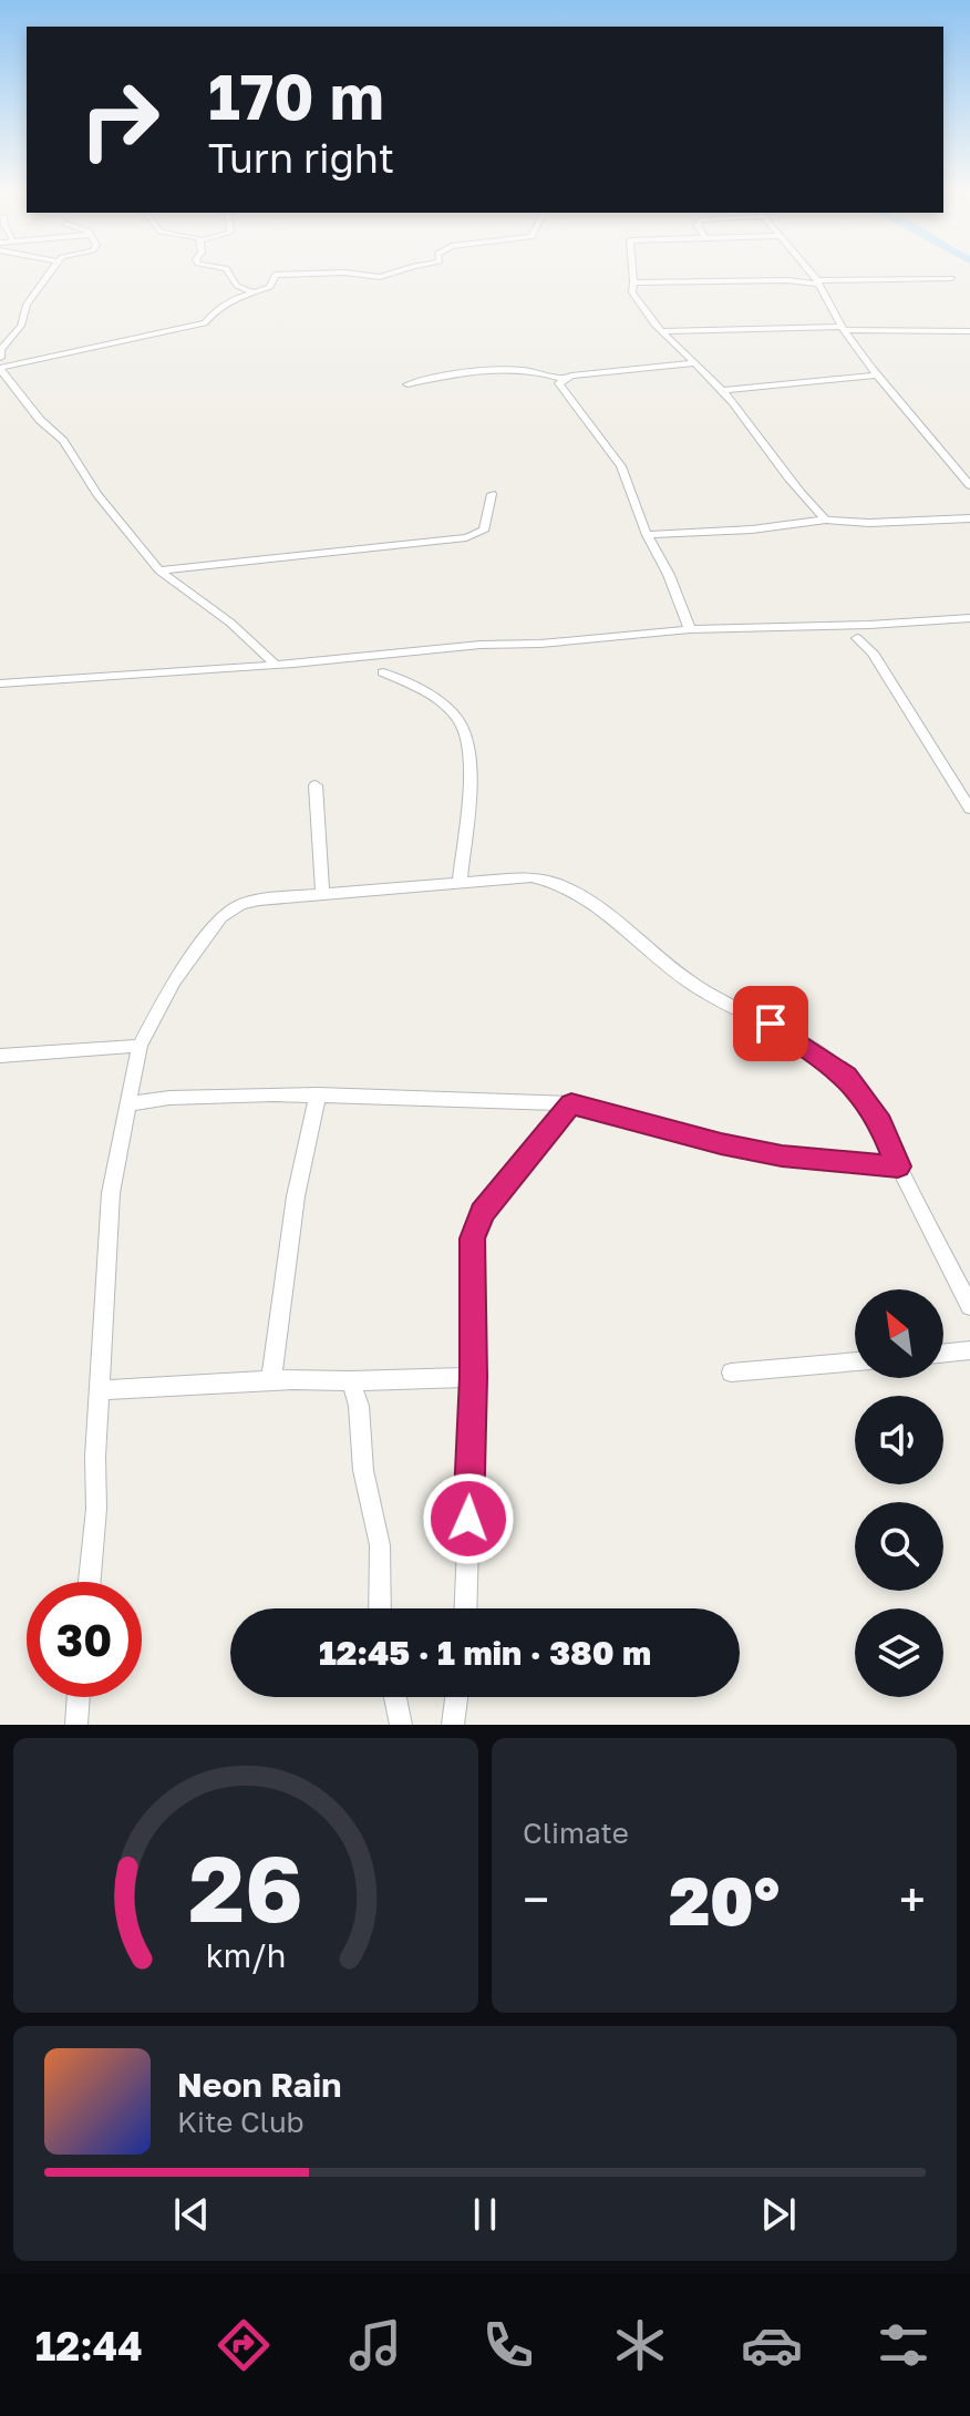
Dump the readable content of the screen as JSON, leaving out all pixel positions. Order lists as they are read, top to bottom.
{
  "north": "top left",
  "page": {
    "turn": ["170 m", "Turn right"],
    "limit": "30",
    "trip": "12:45 · 1 min · 380 m",
    "tile": "Climate",
    "heat": ["−", "20°", "+"],
    "song": ["Neon Rain", "Kite Club"],
    "tabs": "12:44",
    "gauge": ["26", "km/h"]
  }
}
